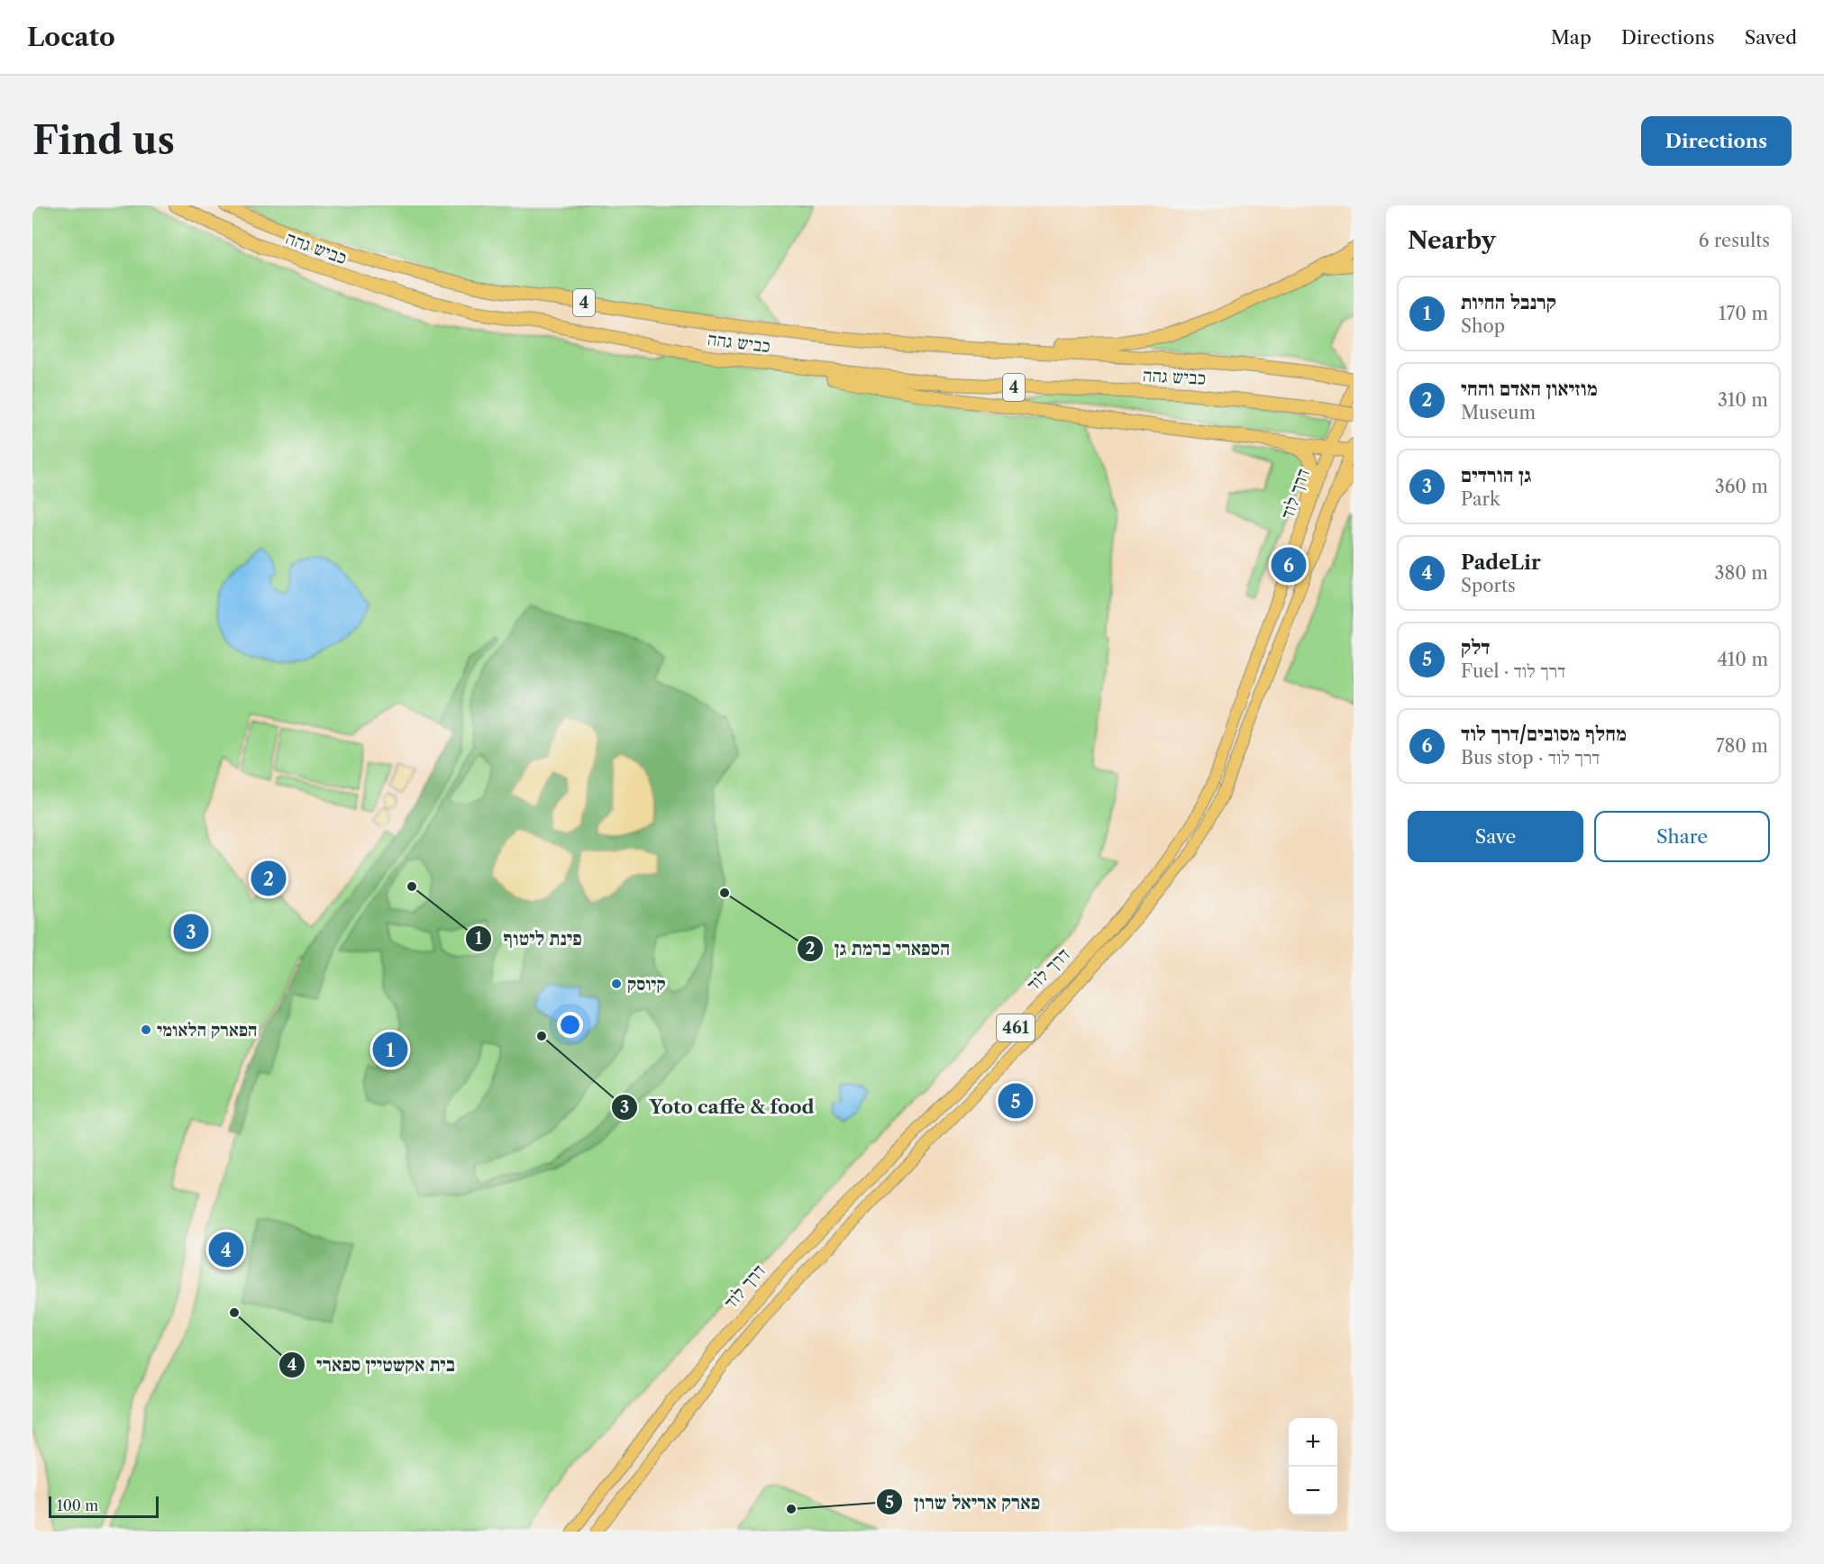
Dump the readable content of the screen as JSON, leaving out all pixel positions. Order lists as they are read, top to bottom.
{
  "streets": {
    "highway": ["כביש גהה", "4"],
    "main road": ["דרך לוד", "461"]
  },
  "places": [
    "פינת ליטוף",
    "הספארי ברמת גן",
    "קיוסק",
    "הפארק הלאומי",
    "Yoto caffe & food",
    "בית אקשטיין ספארי",
    "פארק אריאל שרון"
  ],
  "scale_bar": "100 m",
  "page": {
    "header": "Locato",
    "nav": ["Map", "Directions", "Saved"],
    "buttons": [
      "Directions",
      ["Save", "Share"]
    ],
    "title": "Find us",
    "heading": ["Nearby", "6 results"],
    "list": [
      {
        "mark": "1",
        "name": "קרנבל החיות",
        "note": "Shop",
        "value": "170 m"
      },
      {
        "mark": "2",
        "name": "מוזיאון האדם והחי",
        "note": "Museum",
        "value": "310 m"
      },
      {
        "mark": "3",
        "name": "גן הורדים",
        "note": "Park",
        "value": "360 m"
      },
      {
        "mark": "4",
        "name": "PadeLir",
        "note": "Sports",
        "value": "380 m"
      },
      {
        "mark": "5",
        "name": "דלק",
        "note": "Fuel · דרך לוד",
        "value": "410 m"
      },
      {
        "mark": "6",
        "name": "מחלף מסובים/דרך לוד",
        "note": "Bus stop · דרך לוד",
        "value": "780 m"
      }
    ],
    "pins": [
      "6",
      "2",
      "3",
      "1",
      "5",
      "4"
    ],
    "map_buttons": ["+", "−"],
    "scale": "100 m"
  }
}
